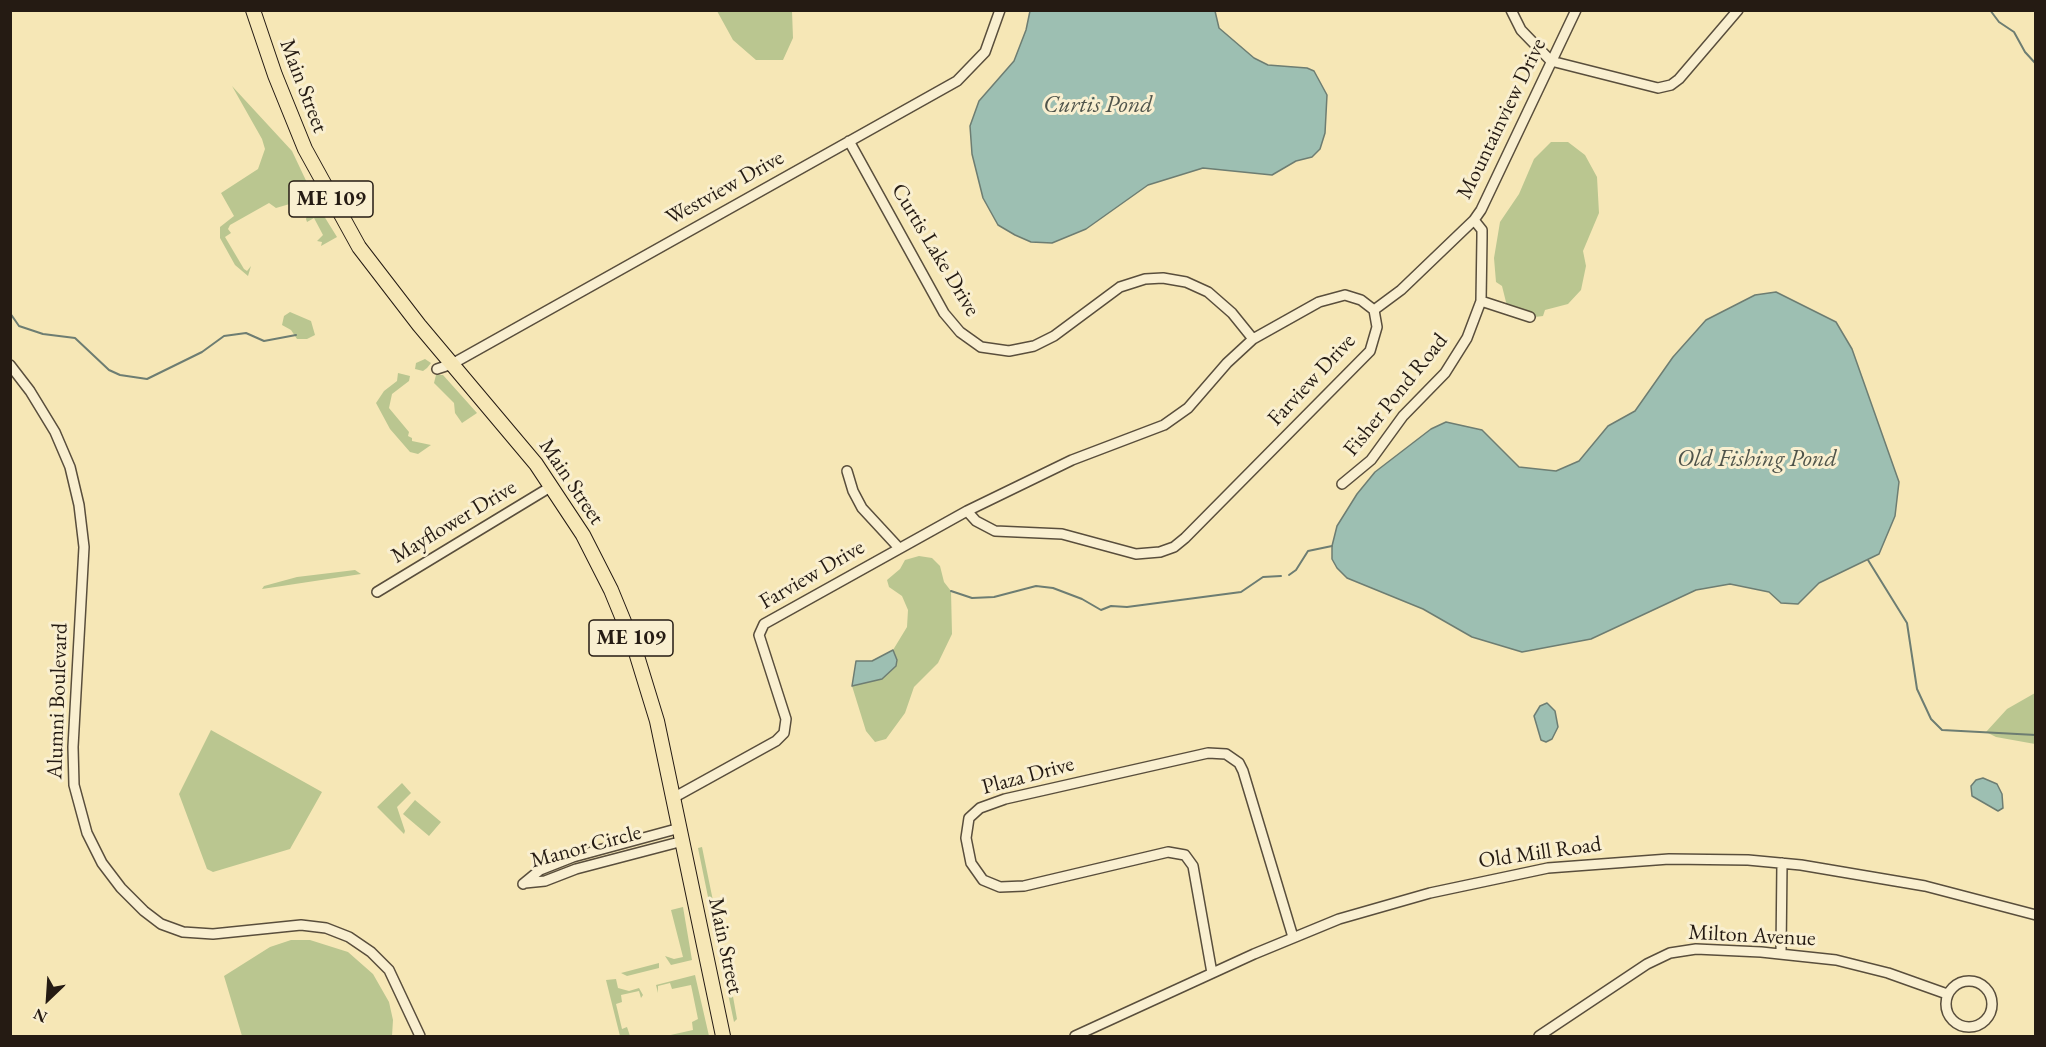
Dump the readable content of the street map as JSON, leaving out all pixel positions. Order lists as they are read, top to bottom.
{
  "streets": {
    "highway": ["Main Street", "ME 109"],
    "street": [
      "Mountainview Drive",
      "Westview Drive",
      "Curtis Lake Drive",
      "Farview Drive",
      "Fisher Pond Road",
      "Mayflower Drive",
      "Alumni Boulevard",
      "Plaza Drive",
      "Manor Circle",
      "Old Mill Road",
      "Milton Avenue"
    ]
  },
  "crossings": [
    ["Main Street", "Westview Drive"],
    ["Main Street", "Farview Drive"],
    ["Main Street", "Mayflower Drive"],
    ["Main Street", "Manor Circle"],
    ["Mountainview Drive", "Farview Drive"],
    ["Mountainview Drive", "Fisher Pond Road"],
    ["Westview Drive", "Curtis Lake Drive"],
    ["Curtis Lake Drive", "Farview Drive"],
    ["Plaza Drive", "Old Mill Road"]
  ],
  "water": ["Curtis Pond", "Old Fishing Pond"],
  "north": "bottom left"
}
